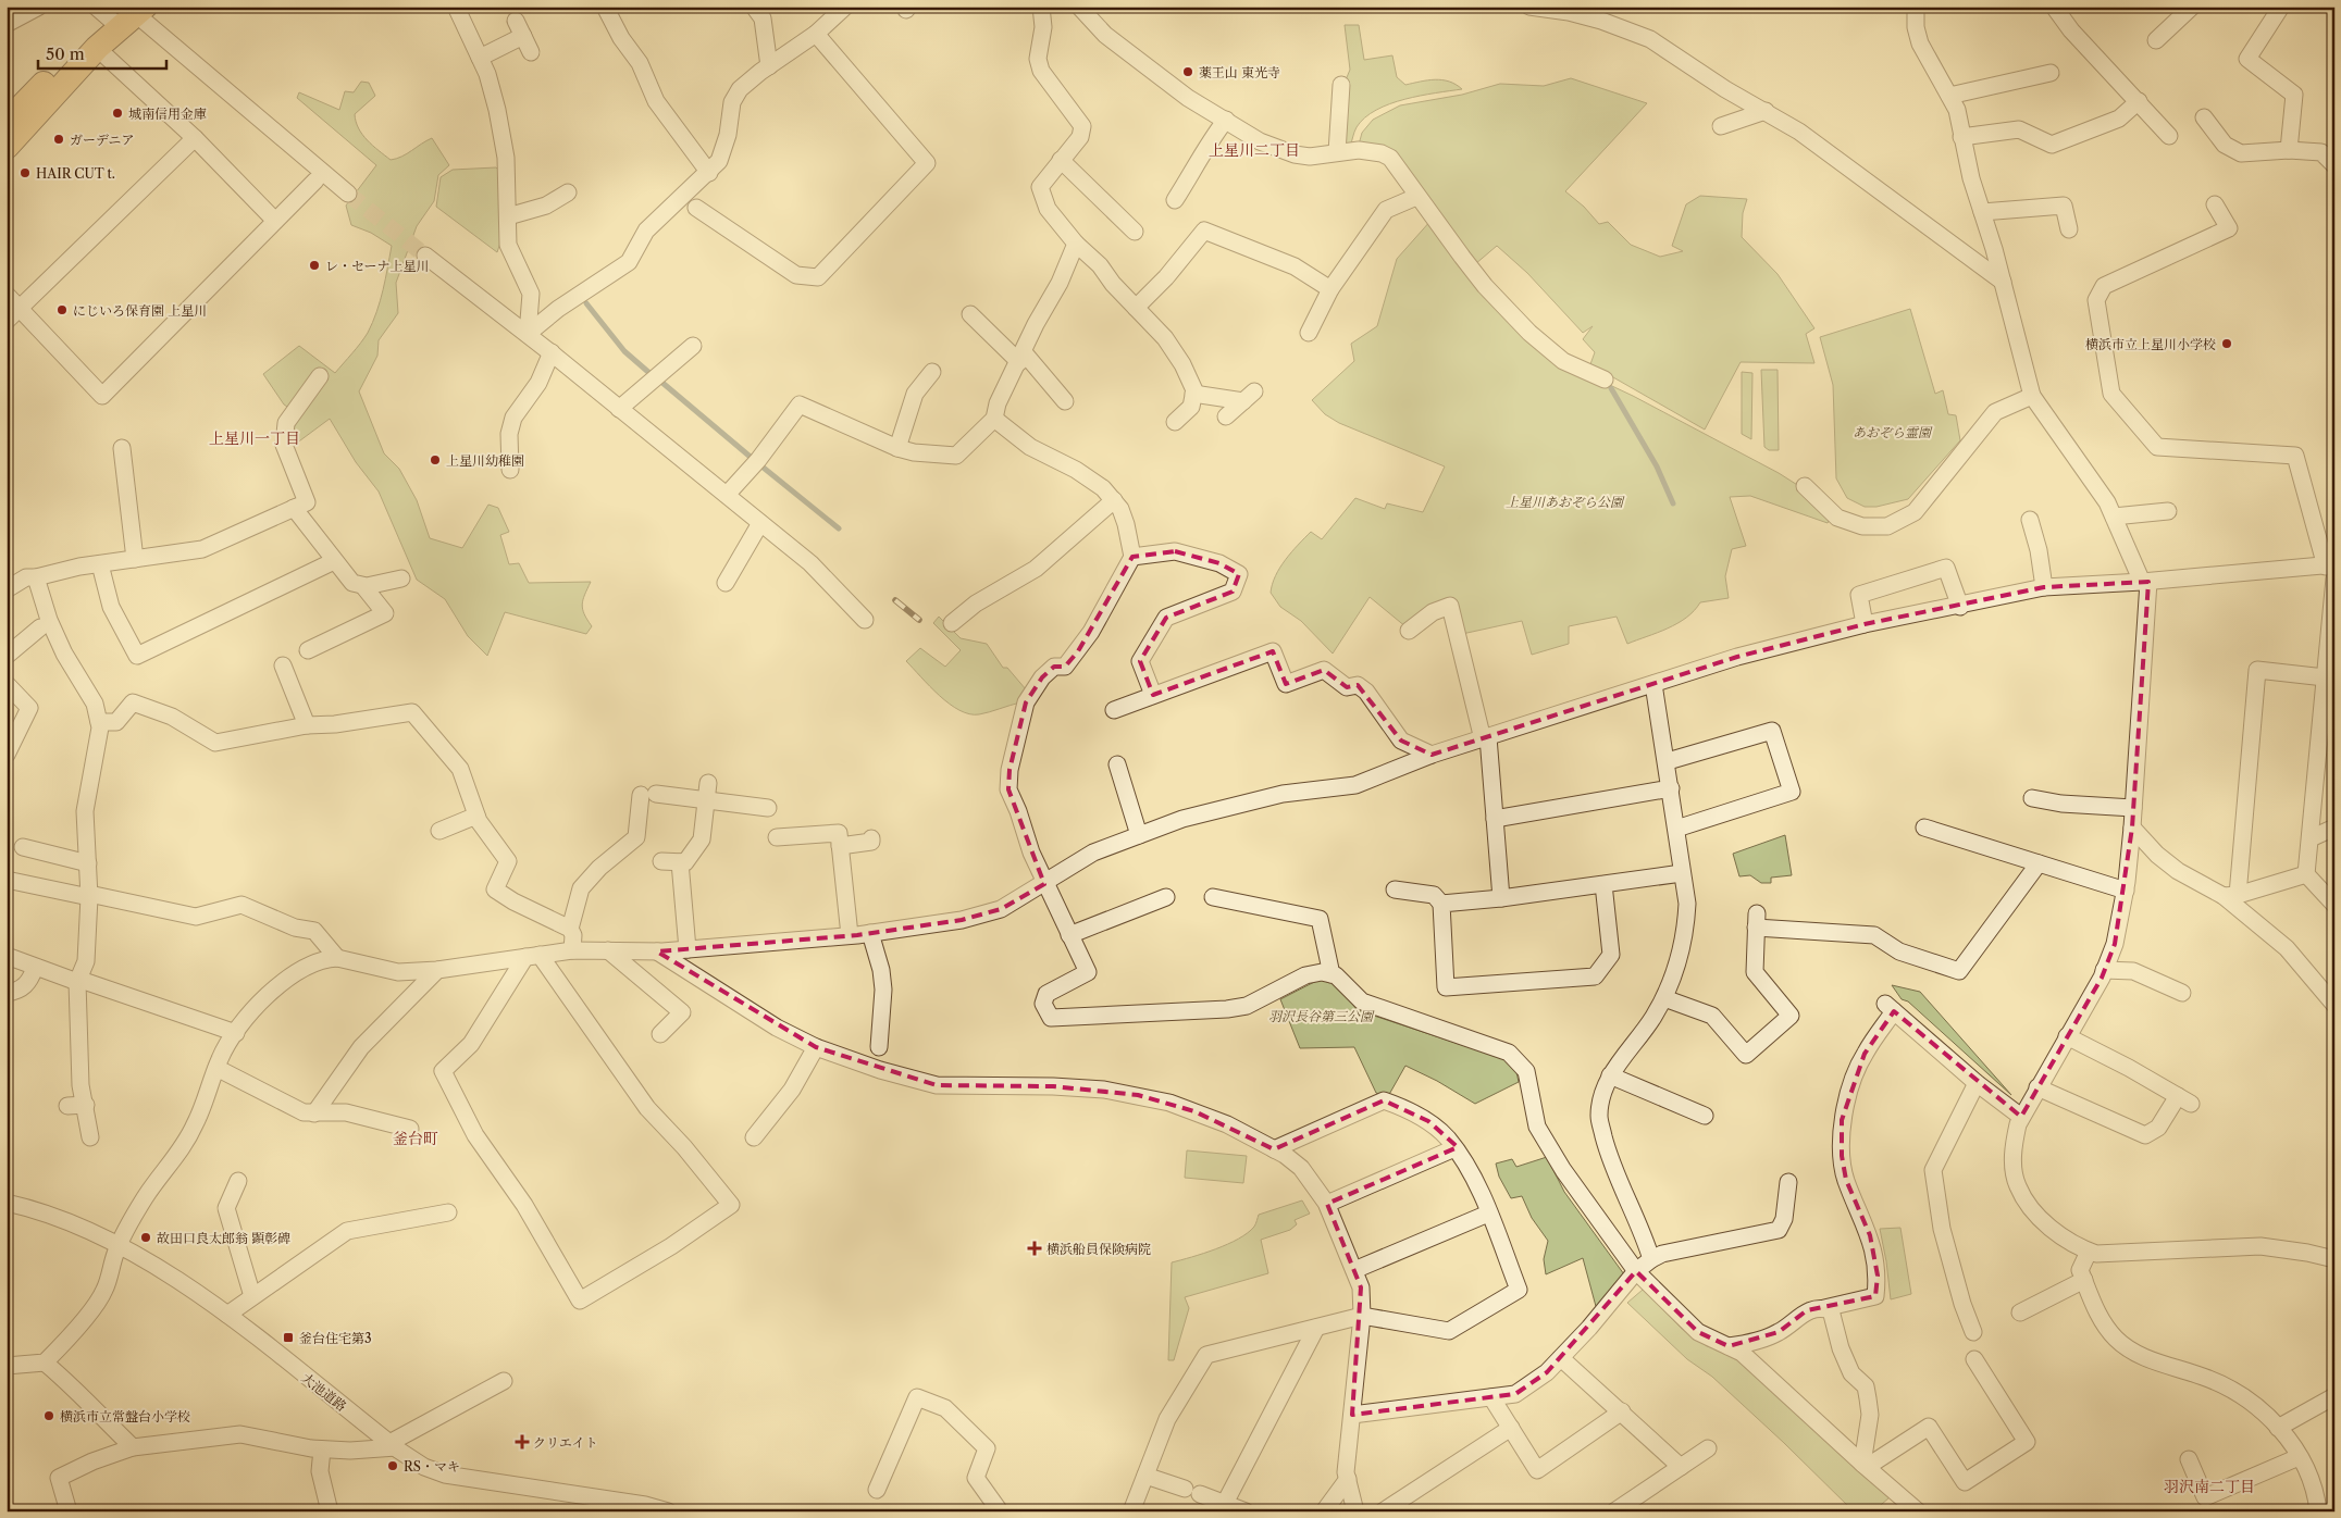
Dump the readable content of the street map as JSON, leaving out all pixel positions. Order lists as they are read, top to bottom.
{
  "streets": {
    "street": ["大池道路"]
  },
  "districts": [
    "上星川二丁目",
    "上星川一丁目",
    "釜台町",
    "羽沢南二丁目"
  ],
  "parks": ["あおぞら霊園", "上星川あおぞら公園", "羽沢長谷第三公園"],
  "places": {
    "other": [
      "薬王山 東光寺",
      "城南信用金庫",
      "ガーデニア",
      "HAIR CUT t.",
      "レ・セーナ上星川",
      "にじいろ保育園 上星川",
      "横浜市立上星川小学校",
      "上星川幼稚園",
      "故田口良太郎翁 顕彰碑",
      "横浜市立常盤台小学校",
      "RS・マキ"
    ],
    "health": ["横浜船員保険病院", "クリエイト"],
    "transit": ["釜台住宅第3"]
  },
  "scale_bar": "50 m"
}
